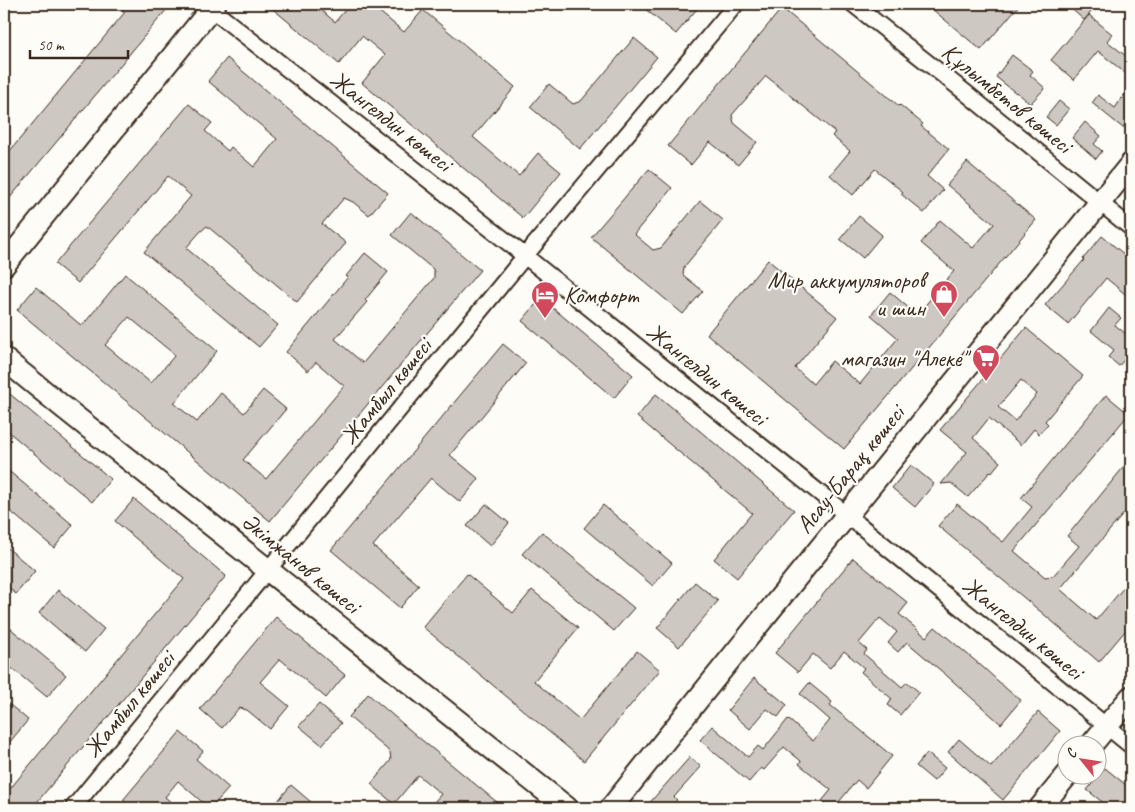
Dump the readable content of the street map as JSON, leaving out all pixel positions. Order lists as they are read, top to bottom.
{
  "streets": {
    "street": [
      "Құлымбетов көшесі",
      "Жангелдин көшесі",
      "Жамбыл көшесі",
      "Асау-Барақ көшесі",
      "Әкімжанов көшесі"
    ]
  },
  "crossings": [
    ["Құлымбетов көшесі", "Асау-Барақ көшесі"],
    ["Жангелдин көшесі", "Жамбыл көшесі"],
    ["Жангелдин көшесі", "Асау-Барақ көшесі"],
    ["Жамбыл көшесі", "Әкімжанов көшесі"]
  ],
  "places": {
    "shop": ["Мир аккумуляторов и шин"],
    "hotel": ["Комфорт"],
    "supermarket": ["магазин \"Алеке\""]
  },
  "scale_bar": "50 m",
  "north": "top left"
}
